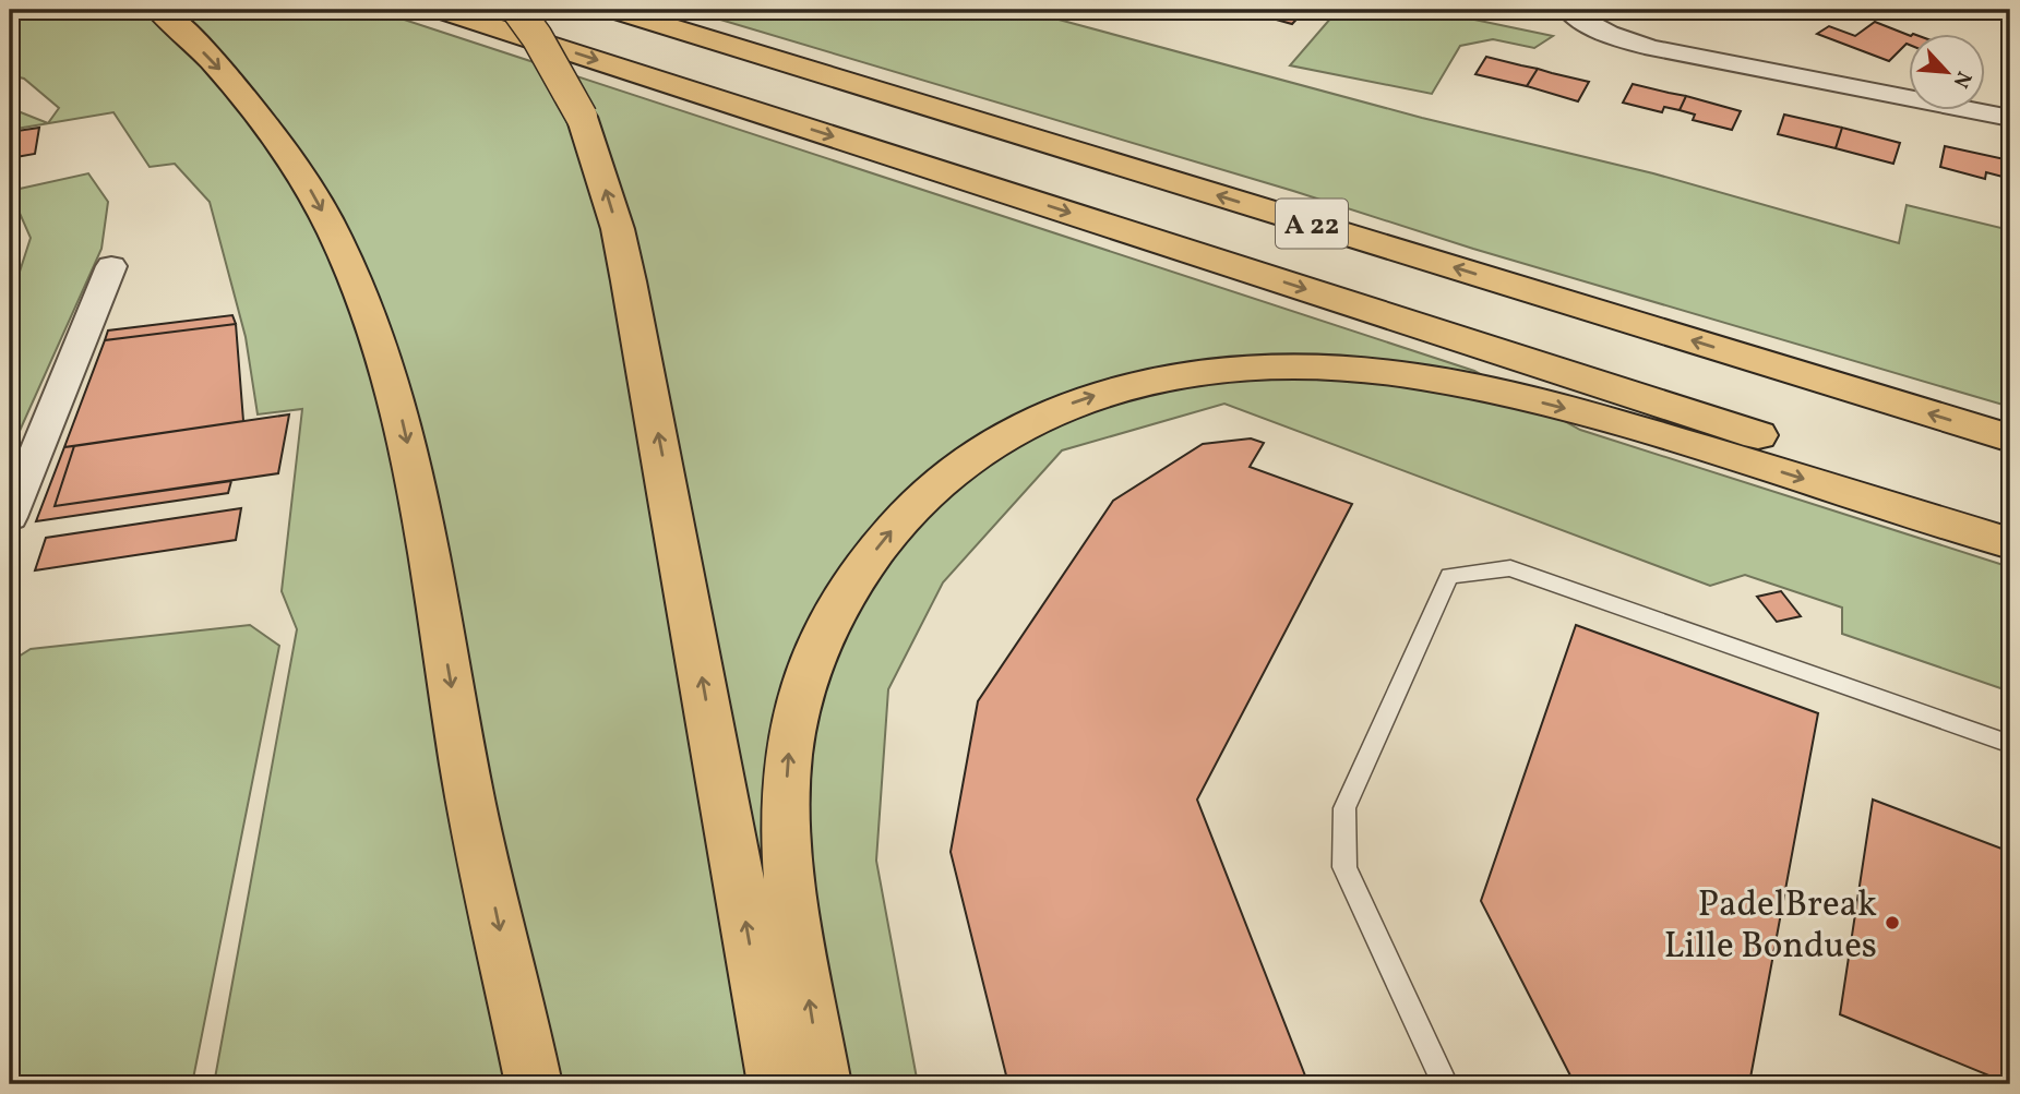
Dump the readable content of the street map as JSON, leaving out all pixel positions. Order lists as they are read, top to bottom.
{
  "streets": {
    "highway": ["A 22"]
  },
  "places": ["PadelBreak Lille Bondues"],
  "north": "bottom right"
}
